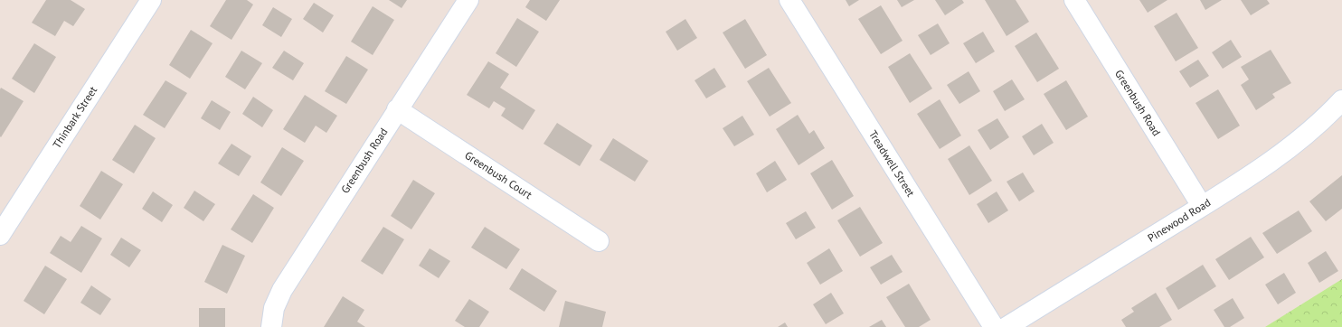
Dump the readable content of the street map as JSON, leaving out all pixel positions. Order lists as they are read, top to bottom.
{
  "streets": {
    "street": [
      "Greenbush Road",
      "Thinbark Street",
      "Treadwell Street",
      "Greenbush Court",
      "Pinewood Road"
    ]
  },
  "crossings": [
    ["Greenbush Road", "Greenbush Court"],
    ["Greenbush Road", "Pinewood Road"]
  ]
}
